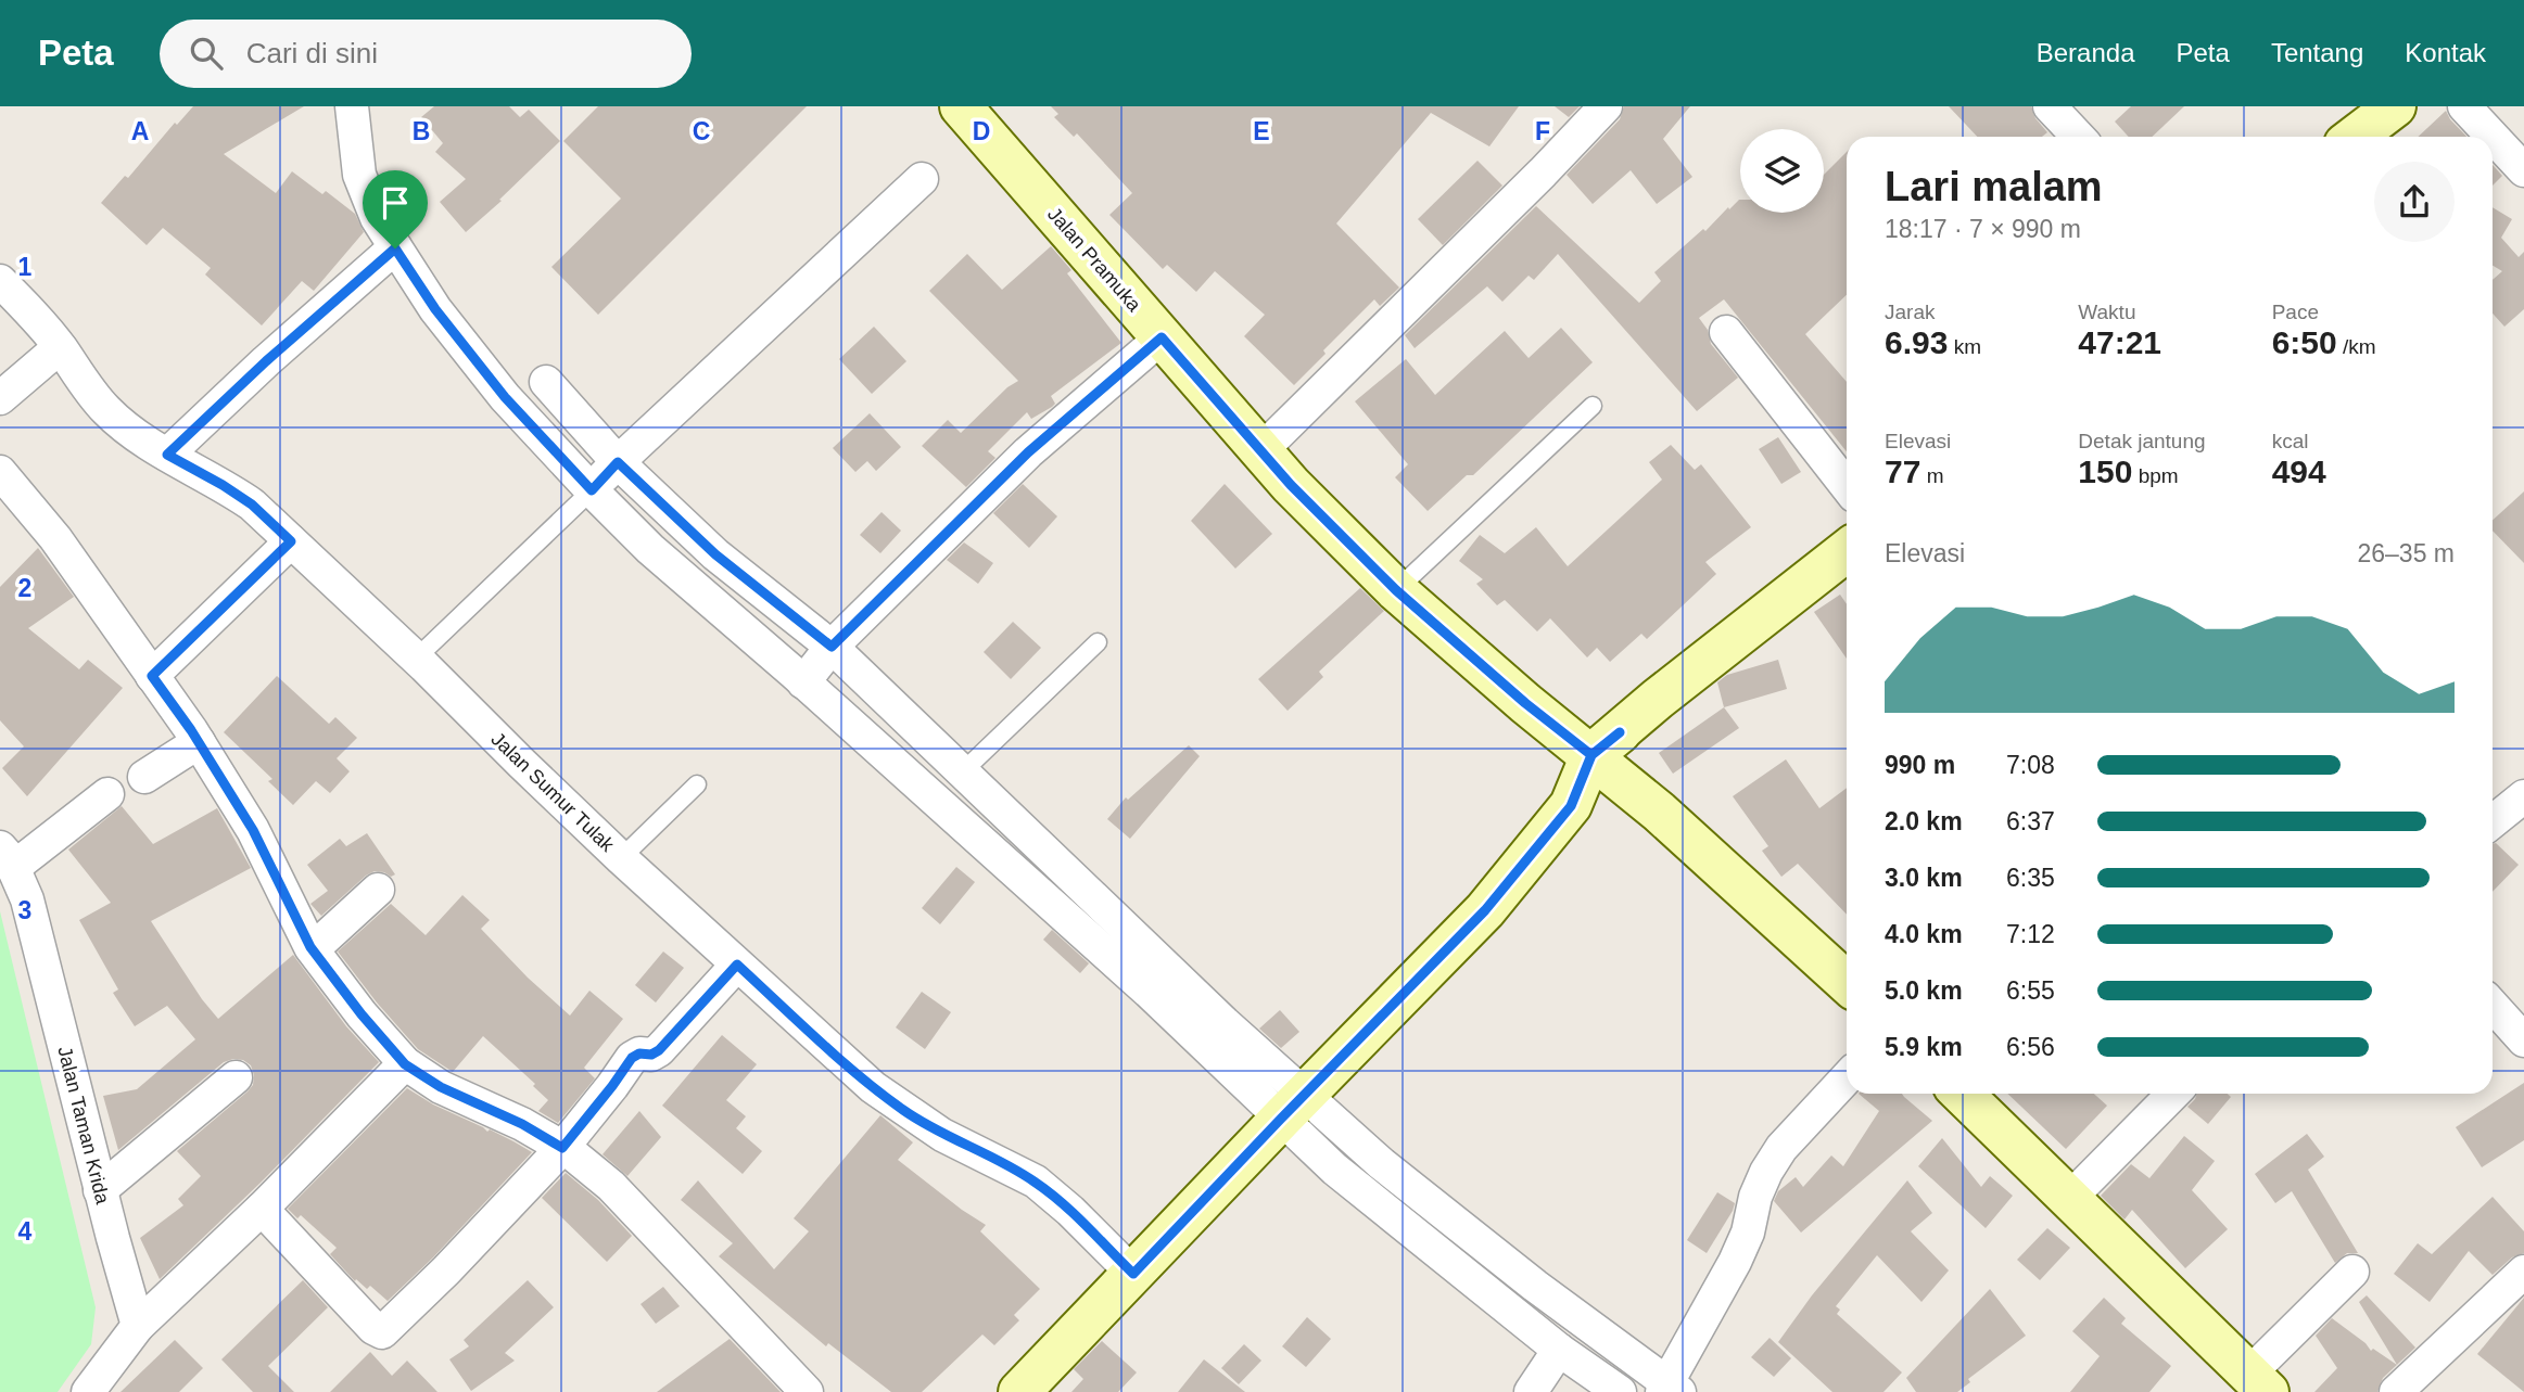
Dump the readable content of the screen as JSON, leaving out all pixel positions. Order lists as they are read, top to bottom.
{
  "streets": {
    "street": ["Jalan Pramuka", "Jalan Sumur Tulak", "Jalan Taman Krida"]
  },
  "page": {
    "header": "Peta",
    "search": "Cari di sini",
    "nav": [
      "Beranda",
      "Peta",
      "Tentang",
      "Kontak"
    ],
    "heading": ["Lari malam", "18:17 · 7 × 990 m"],
    "stats": [
      ["Jarak", "6.93 km"],
      ["Waktu", "47:21"],
      ["Pace", "6:50 /km"],
      ["Elevasi", "77 m"],
      ["Detak jantung", "150 bpm"],
      ["kcal", "494"]
    ],
    "chart": ["Elevasi", "26–35 m"],
    "list": [
      {
        "name": "990 m",
        "note": "7:08"
      },
      {
        "name": "2.0 km",
        "note": "6:37"
      },
      {
        "name": "3.0 km",
        "note": "6:35"
      },
      {
        "name": "4.0 km",
        "note": "7:12"
      },
      {
        "name": "5.0 km",
        "note": "6:55"
      },
      {
        "name": "5.9 km",
        "note": "6:56"
      }
    ]
  },
  "grid": {
    "columns": [
      "A",
      "B",
      "C",
      "D",
      "E",
      "F"
    ],
    "rows": [
      "1",
      "2",
      "3",
      "4"
    ]
  }
}
